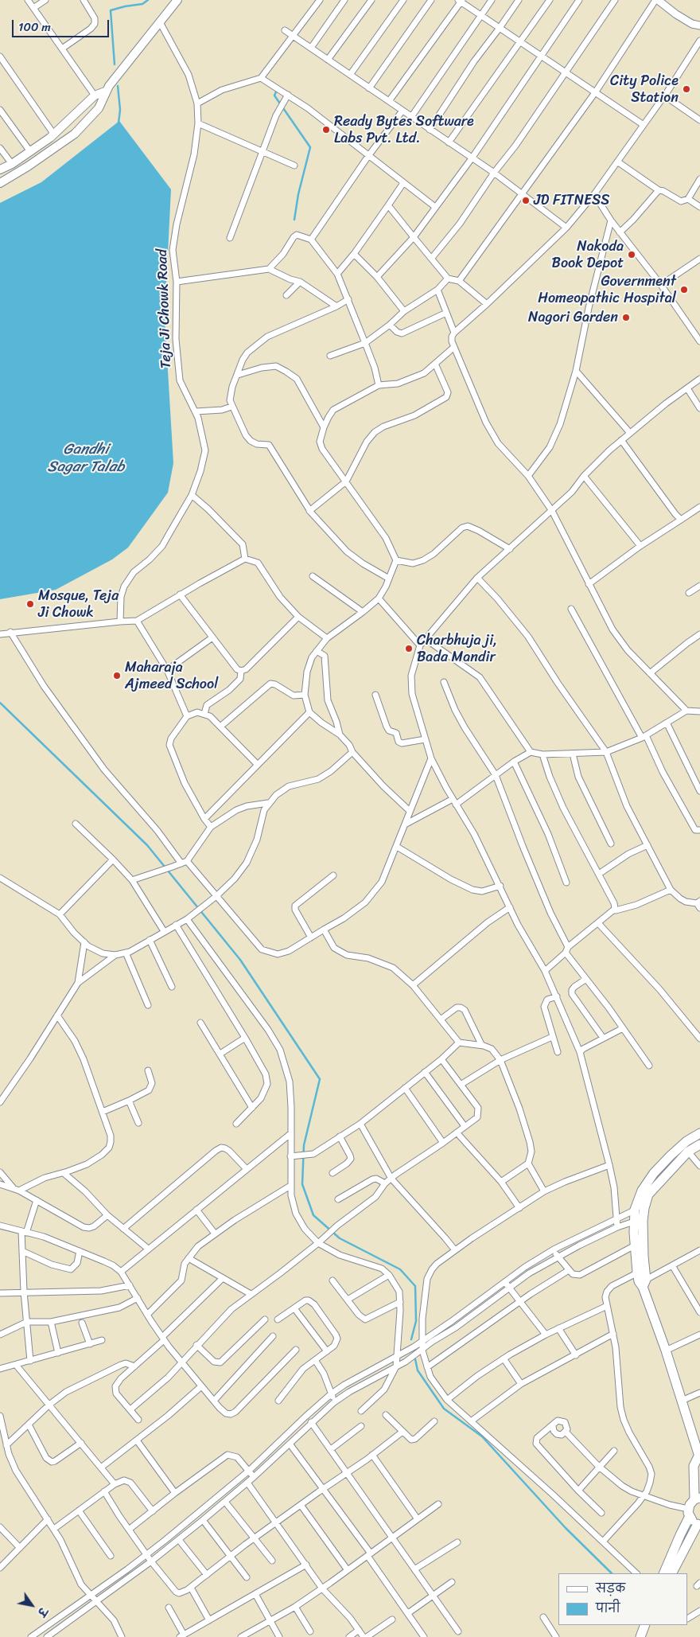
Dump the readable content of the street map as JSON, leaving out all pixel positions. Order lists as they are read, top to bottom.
{
  "streets": {
    "street": ["Teja Ji Chowk Road"]
  },
  "water": ["Gandhi Sagar Talab"],
  "places": [
    "City Police Station",
    "Ready Bytes Software Labs Pvt. Ltd.",
    "JD FITNESS",
    "Nakoda Book Depot",
    "Government Homeopathic Hospital",
    "Nagori Garden",
    "Mosque, Teja Ji Chowk",
    "Charbhuja ji, Bada Mandir",
    "Maharaja Ajmeed School"
  ],
  "legend": ["सड़क", "पानी"],
  "scale_bar": "100 m",
  "north": "bottom right"
}
